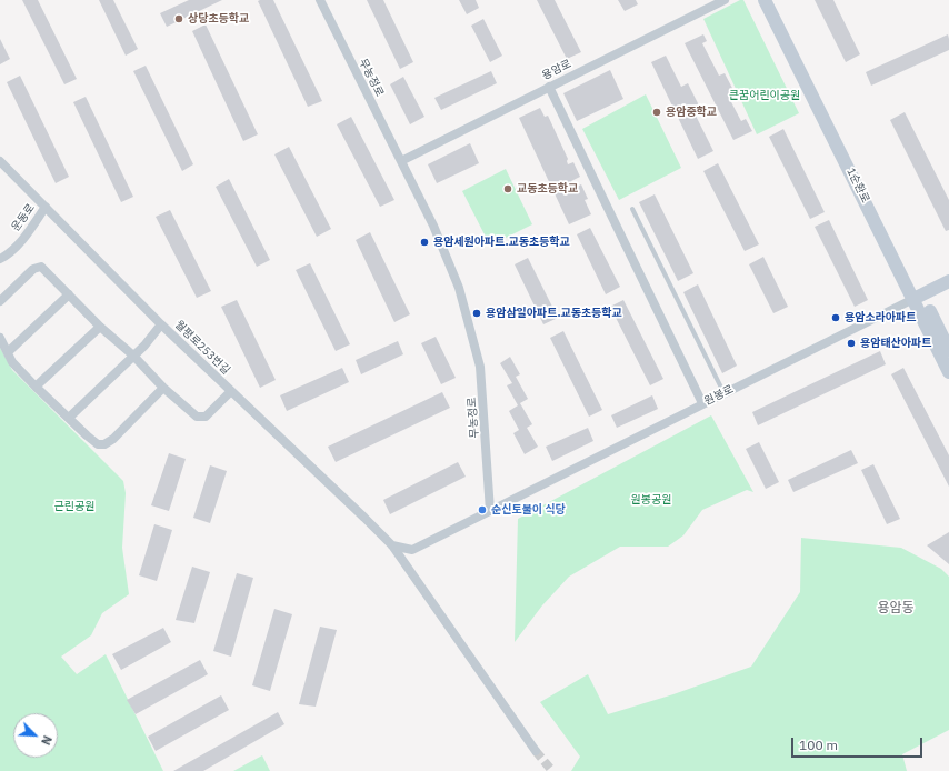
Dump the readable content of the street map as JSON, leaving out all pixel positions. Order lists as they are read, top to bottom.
{
  "streets": {
    "street": [
      "용암로",
      "무농정로",
      "1순환로",
      "운동로",
      "월평로253번길",
      "원봉로"
    ]
  },
  "crossings": [
    ["용암로", "무농정로"],
    ["무농정로", "원봉로"],
    ["1순환로", "원봉로"],
    ["운동로", "월평로253번길"]
  ],
  "districts": ["용암동"],
  "parks": ["큰꿈어린이공원", "원봉공원", "근린공원"],
  "places": [
    "상당초등학교",
    "용암중학교",
    "교동초등학교",
    "용암세원아파트.교동초등학교",
    "용암삼일아파트.교동초등학교",
    "용암소라아파트",
    "용암태산아파트",
    "순신토불이 식당"
  ],
  "scale_bar": "100 m",
  "north": "bottom right"
}
